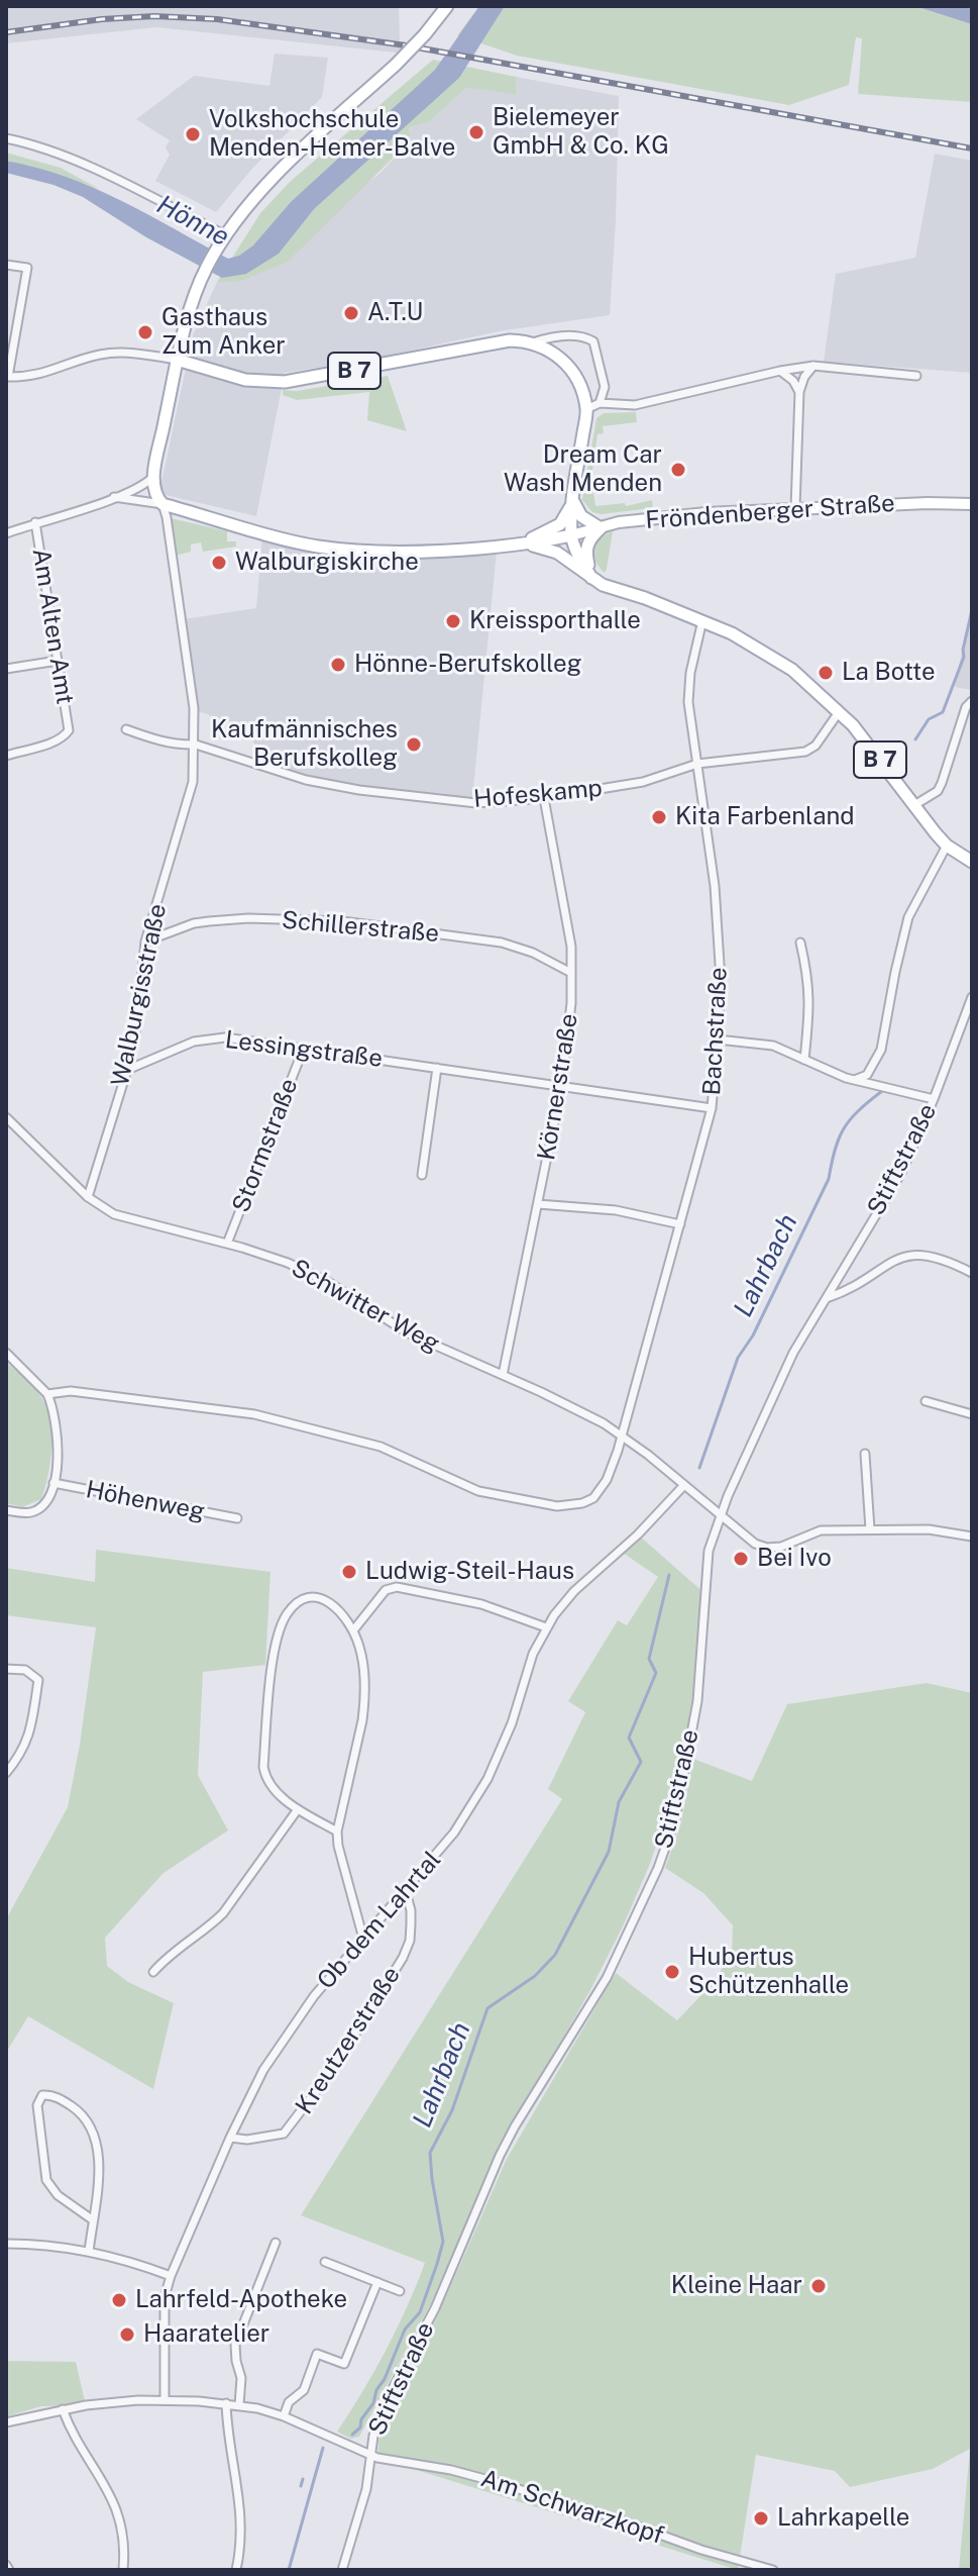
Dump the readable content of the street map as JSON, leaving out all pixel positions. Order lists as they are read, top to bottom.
{
  "streets": {
    "main road": ["B 7", "Fröndenberger Straße"],
    "street": [
      "Am Alten Amt",
      "Hofeskamp",
      "Schillerstraße",
      "Walburgisstraße",
      "Bachstraße",
      "Lessingstraße",
      "Körnerstraße",
      "Stormstraße",
      "Stiftstraße",
      "Schwitter Weg",
      "Höhenweg",
      "Ob dem Lahrtal",
      "Kreutzerstraße",
      "Am Schwarzkopf"
    ]
  },
  "crossings": [
    ["B 7", "Hofeskamp"],
    ["B 7", "Bachstraße"],
    ["Hofeskamp", "Walburgisstraße"],
    ["Hofeskamp", "Bachstraße"],
    ["Hofeskamp", "Körnerstraße"],
    ["Schillerstraße", "Walburgisstraße"],
    ["Schillerstraße", "Körnerstraße"],
    ["Walburgisstraße", "Lessingstraße"],
    ["Walburgisstraße", "Schwitter Weg"],
    ["Bachstraße", "Lessingstraße"],
    ["Bachstraße", "Schwitter Weg"],
    ["Lessingstraße", "Körnerstraße"],
    ["Lessingstraße", "Stormstraße"],
    ["Körnerstraße", "Schwitter Weg"],
    ["Stormstraße", "Schwitter Weg"],
    ["Stiftstraße", "Schwitter Weg"],
    ["Stiftstraße", "Am Schwarzkopf"],
    ["Schwitter Weg", "Ob dem Lahrtal"],
    ["Ob dem Lahrtal", "Kreutzerstraße"],
    ["Ob dem Lahrtal", "Am Schwarzkopf"]
  ],
  "water": ["Hönne", "Lahrbach"],
  "places": [
    "Bielemeyer GmbH & Co. KG",
    "Volkshochschule Menden-Hemer-Balve",
    "A.T.U",
    "Gasthaus Zum Anker",
    "Dream Car Wash Menden",
    "Walburgiskirche",
    "Kreissporthalle",
    "Hönne-Berufskolleg",
    "La Botte",
    "Kaufmännisches Berufskolleg",
    "Kita Farbenland",
    "Bei Ivo",
    "Ludwig-Steil-Haus",
    "Hubertus Schützenhalle",
    "Kleine Haar",
    "Lahrfeld-Apotheke",
    "Haaratelier",
    "Lahrkapelle"
  ]
}
